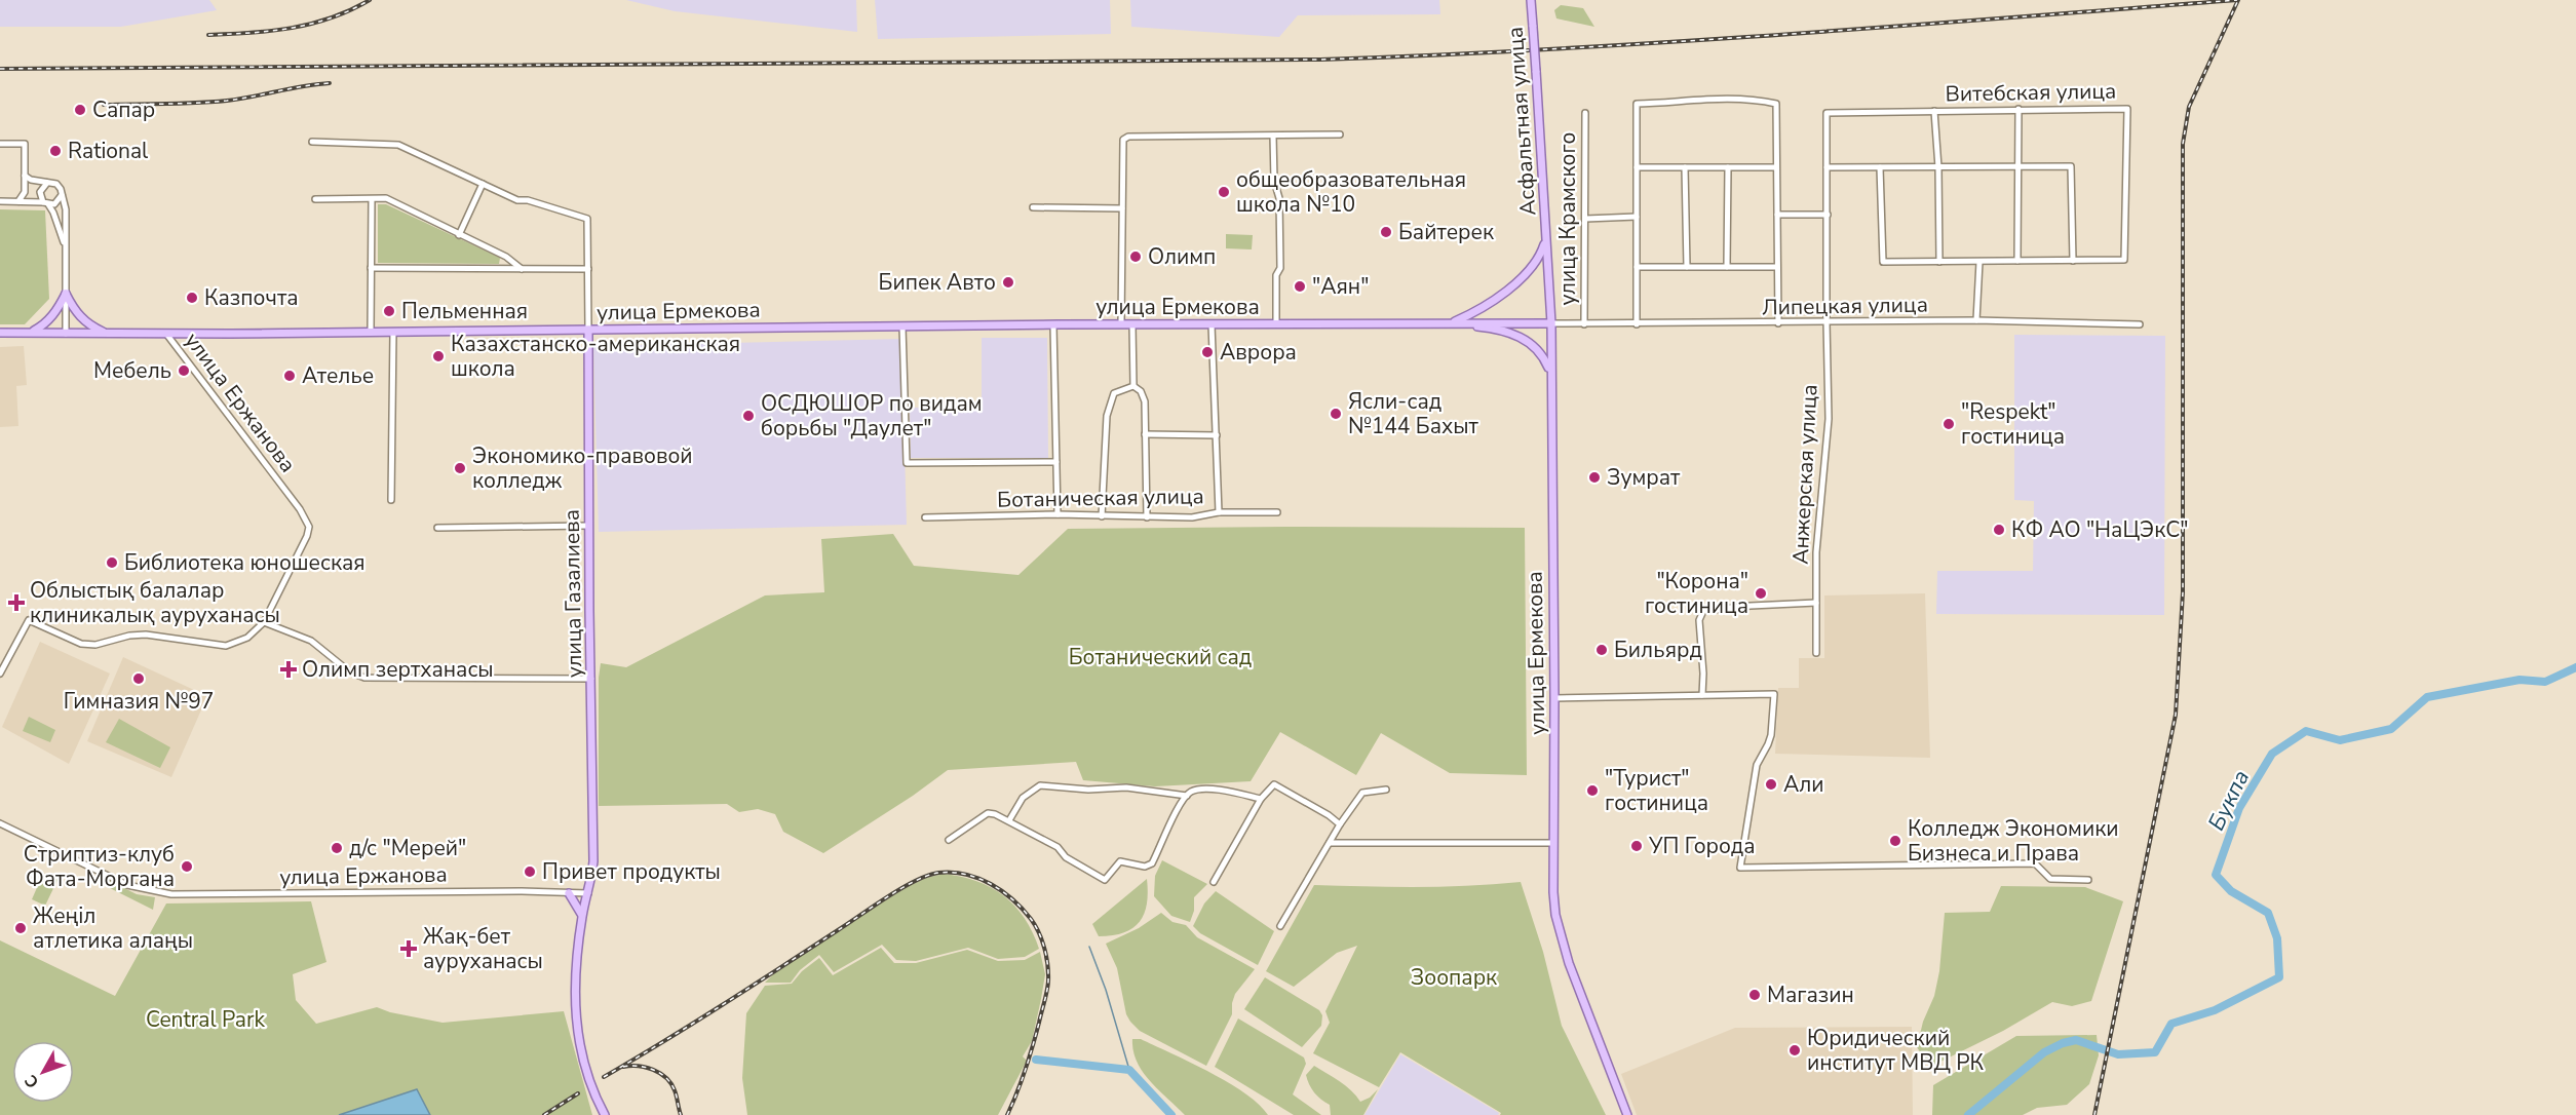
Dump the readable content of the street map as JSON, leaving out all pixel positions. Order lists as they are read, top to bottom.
{
  "streets": {
    "main road": ["Асфальтная улица", "улица Ермекова", "улица Газалиева"],
    "street": [
      "Витебская улица",
      "улица Крамского",
      "Липецкая улица",
      "улица Ержанова",
      "Анжерская улица",
      "Ботаническая улица"
    ]
  },
  "crossings": [
    ["Витебская улица", "Анжерская улица"],
    ["Асфальтная улица", "Липецкая улица"],
    ["Асфальтная улица", "улица Ермекова"],
    ["улица Крамского", "Липецкая улица"],
    ["Липецкая улица", "улица Ермекова"],
    ["Липецкая улица", "Анжерская улица"],
    ["улица Ермекова", "улица Ержанова"],
    ["улица Ермекова", "улица Газалиева"],
    ["улица Ержанова", "улица Газалиева"]
  ],
  "water": ["Букпа"],
  "parks": ["Ботанический сад", "Зоопарк", "Central Park"],
  "places": {
    "other": [
      "Сапар",
      "Rational",
      "общеобразовательная школа №10",
      "Байтерек",
      "Олимп",
      "Бипек Авто",
      "\"Аян\"",
      "Казпочта",
      "Пельменная",
      "Аврора",
      "Казахстанско-американская школа",
      "Мебель",
      "Ателье",
      "Ясли-сад №144 Бахыт",
      "ОСДЮШОР по видам борьбы \"Даулет\"",
      "\"Respekt\" гостиница",
      "Экономико-правовой колледж",
      "Зумрат",
      "КФ АО \"НаЦЭкС\"",
      "Библиотека юношеская",
      "\"Корона\" гостиница",
      "Бильярд",
      "Гимназия №97",
      "Али",
      "\"Турист\" гостиница",
      "Колледж Экономики Бизнеса и Права",
      "УП Города",
      "д/с \"Мерей\"",
      "Стриптиз-клуб Фата-Моргана",
      "Привет продукты",
      "Жеңіл атлетика алаңы",
      "Магазин",
      "Юридический институт МВД РК"
    ],
    "health": ["Облыстық балалар клиникалық ауруханасы", "Олимп зертханасы", "Жақ-бет ауруханасы"]
  },
  "north": "bottom left"
}
